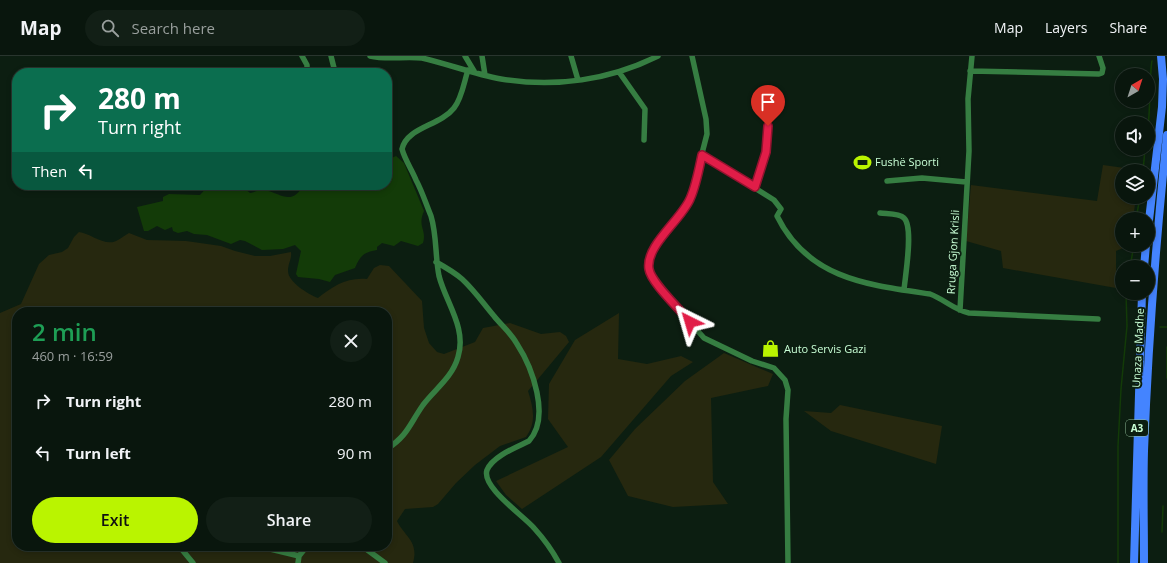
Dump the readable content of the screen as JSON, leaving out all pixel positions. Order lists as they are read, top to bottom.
{
  "streets": {
    "highway": ["Unaza e Madhe", "A3"],
    "street": ["Rruga Gjon Krisli"]
  },
  "places": {
    "sports": ["Fushë Sporti"],
    "shop": ["Auto Servis Gazi"]
  },
  "north": "top right",
  "page": {
    "header": "Map",
    "search": "Search here",
    "nav": ["Map", "Layers", "Share"],
    "map_buttons": ["+", "−"],
    "turn": ["280 m", "Turn right"],
    "then": "Then",
    "heading": ["2 min", "460 m · 16:59"],
    "list": [
      {
        "name": "Turn right",
        "value": "280 m"
      },
      {
        "name": "Turn left",
        "value": "90 m"
      }
    ],
    "buttons": ["Exit", "Share"]
  }
}
